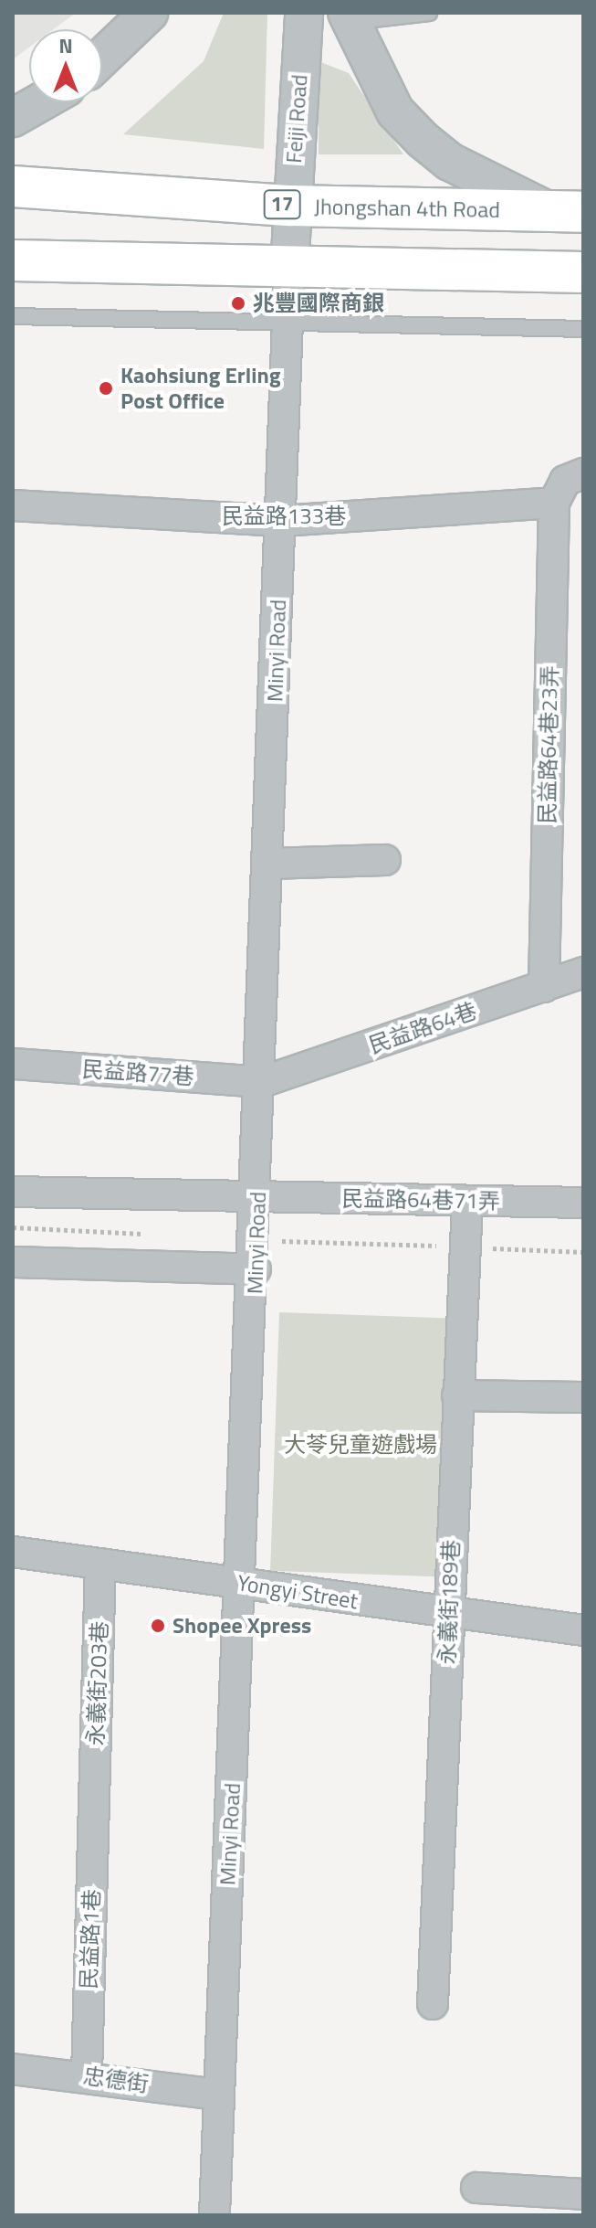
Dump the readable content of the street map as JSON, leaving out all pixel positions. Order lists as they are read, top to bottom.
{
  "streets": {
    "main road": ["17", "Jhongshan 4th Road"],
    "street": [
      "Feiji Road",
      "民益路133巷",
      "Minyi Road",
      "民益路64巷23弄",
      "民益路64巷",
      "民益路77巷",
      "民益路64巷71弄",
      "Yongyi Street",
      "永義街189巷",
      "永義街203巷",
      "民益路1巷",
      "忠德街"
    ]
  },
  "crossings": [
    ["Feiji Road", "Jhongshan 4th Road"],
    ["Feiji Road", "Minyi Road"],
    ["民益路133巷", "Minyi Road"],
    ["民益路133巷", "民益路64巷23弄"],
    ["Minyi Road", "民益路64巷"],
    ["Minyi Road", "民益路77巷"],
    ["Minyi Road", "民益路64巷71弄"],
    ["Minyi Road", "Yongyi Street"],
    ["Minyi Road", "忠德街"],
    ["民益路64巷23弄", "民益路64巷"],
    ["民益路64巷", "民益路77巷"],
    ["民益路64巷71弄", "永義街189巷"],
    ["Yongyi Street", "永義街189巷"],
    ["Yongyi Street", "永義街203巷"],
    ["永義街203巷", "民益路1巷"],
    ["民益路1巷", "忠德街"]
  ],
  "parks": ["大苓兒童遊戲場"],
  "places": ["兆豐國際商銀", "Kaohsiung Erling Post Office", "Shopee Xpress"],
  "north": "top"
}
